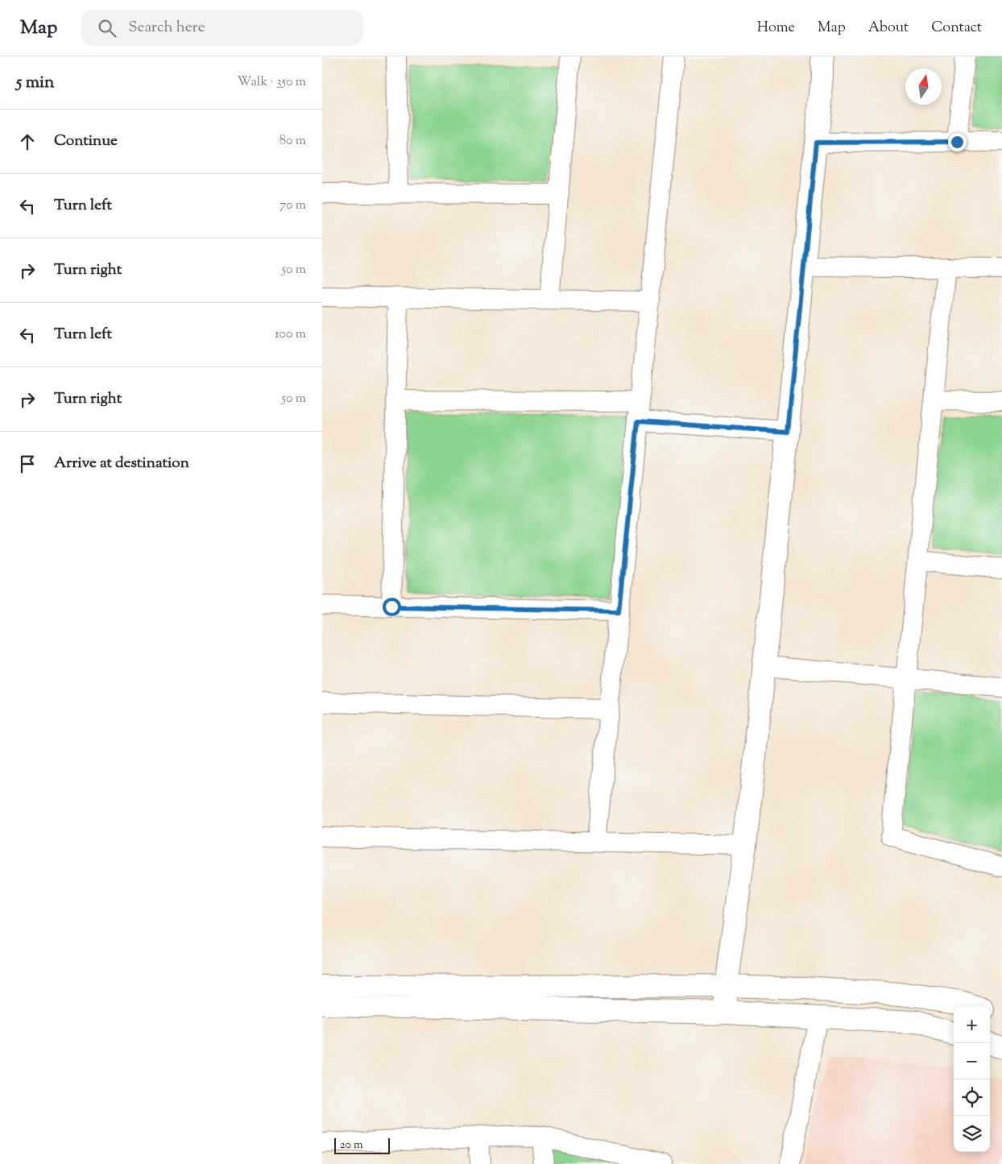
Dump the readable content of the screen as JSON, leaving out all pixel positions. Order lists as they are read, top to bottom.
{
  "scale_bar": "20 m",
  "north": "top",
  "page": {
    "header": "Map",
    "search": "Search here",
    "nav": [
      "Home",
      "Map",
      "About",
      "Contact"
    ],
    "heading": ["5 min", "Walk · 350 m"],
    "list": [
      ["Continue", "80 m"],
      ["Turn left", "70 m"],
      ["Turn right", "50 m"],
      ["Turn left", "100 m"],
      ["Turn right", "50 m"],
      "Arrive at destination"
    ],
    "map_buttons": ["+", "−"],
    "scale": "20 m"
  }
}
